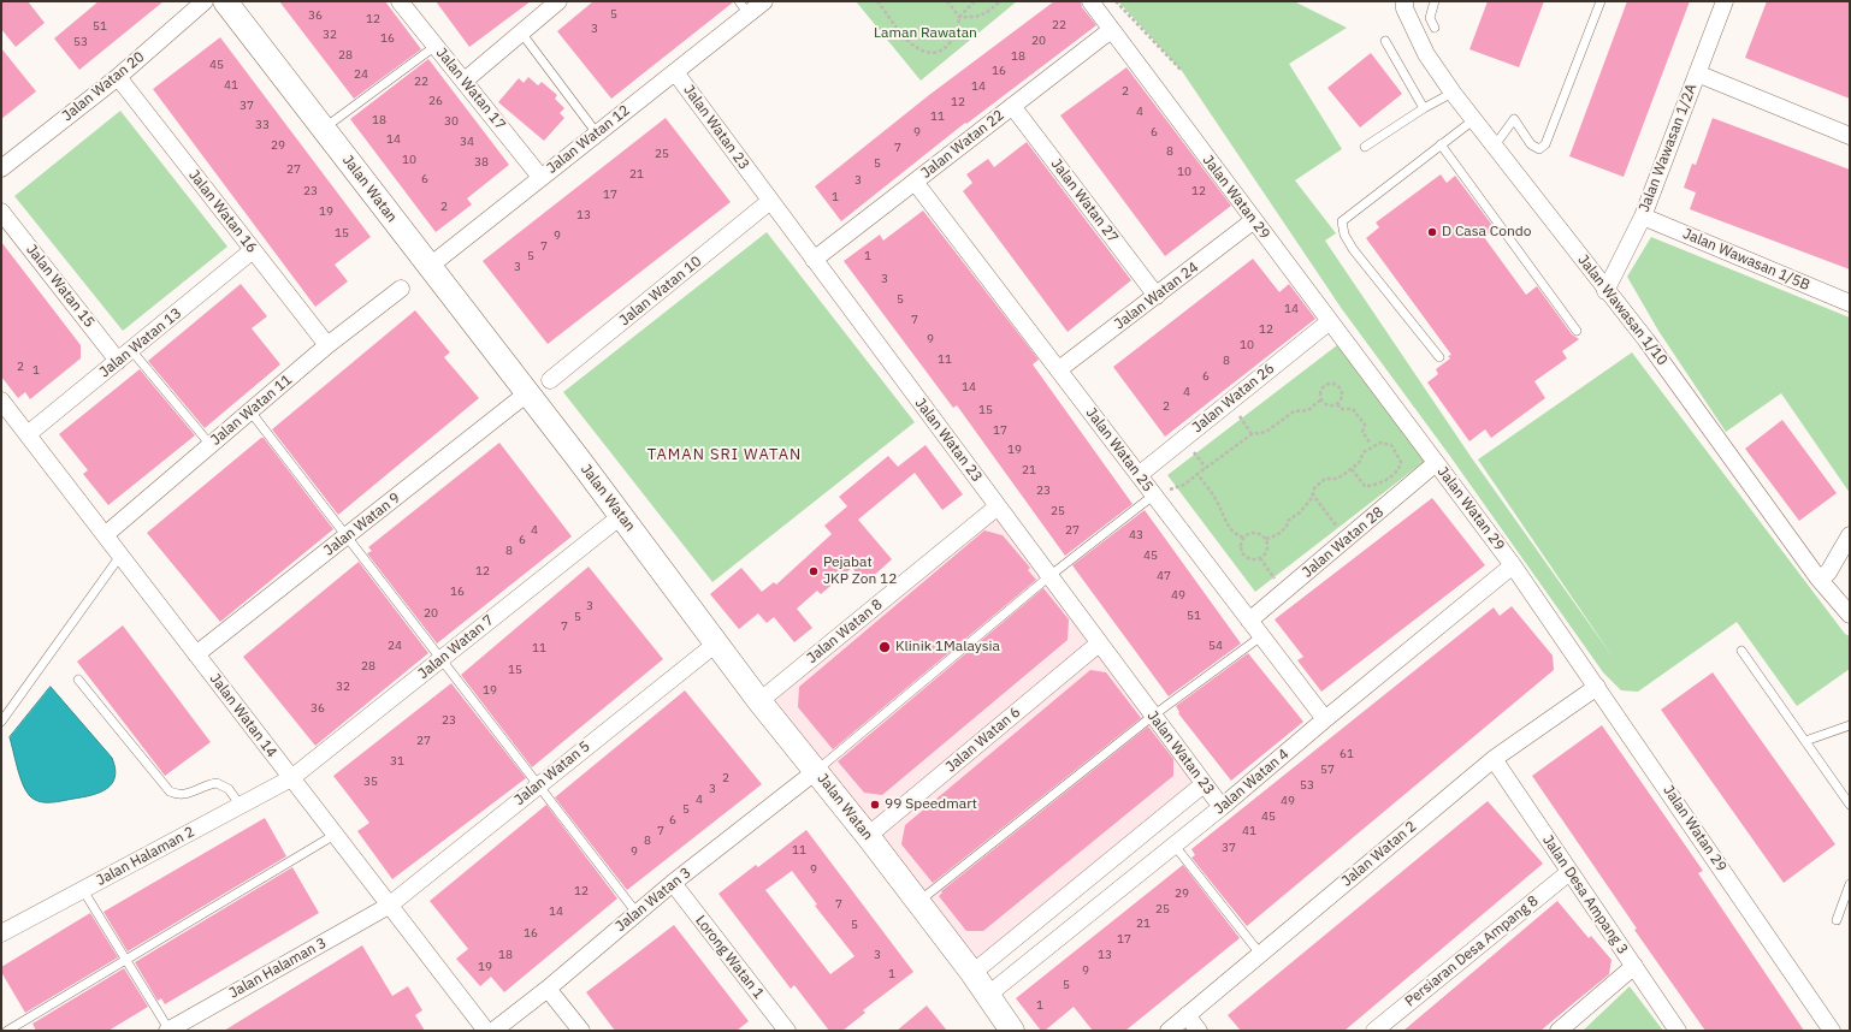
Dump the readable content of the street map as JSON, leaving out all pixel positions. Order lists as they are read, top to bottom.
{
  "streets": {
    "street": [
      "Jalan Watan 20",
      "Jalan Watan 17",
      "Jalan Watan 23",
      "Jalan Watan 12",
      "Jalan Watan 22",
      "Jalan Wawasan 1/2A",
      "Jalan Watan",
      "Jalan Watan 29",
      "Jalan Watan 27",
      "Jalan Watan 16",
      "Jalan Wawasan 1/5B",
      "Jalan Watan 15",
      "Jalan Watan 10",
      "Jalan Watan 24",
      "Jalan Wawasan 1/10",
      "Jalan Watan 13",
      "Jalan Watan 26",
      "Jalan Watan 11",
      "Jalan Watan 25",
      "Jalan Watan 9",
      "Jalan Watan 28",
      "Jalan Watan 8",
      "Jalan Watan 7",
      "Jalan Watan 14",
      "Jalan Watan 6",
      "Jalan Watan 5",
      "Jalan Watan 4",
      "Jalan Watan 2",
      "Jalan Halaman 2",
      "Jalan Desa Ampang 3",
      "Jalan Watan 3",
      "Persiaran Desa Ampang 8",
      "Lorong Watan 1",
      "Jalan Halaman 3"
    ]
  },
  "crossings": [
    ["Jalan Watan 20", "Jalan Watan 16"],
    ["Jalan Watan 17", "Jalan Watan 12"],
    ["Jalan Watan 23", "Jalan Watan 12"],
    ["Jalan Watan 23", "Jalan Watan 22"],
    ["Jalan Watan 23", "Jalan Watan 10"],
    ["Jalan Watan 23", "Jalan Watan 8"],
    ["Jalan Watan 23", "Jalan Watan 6"],
    ["Jalan Watan 23", "Jalan Watan 4"],
    ["Jalan Watan 12", "Jalan Watan"],
    ["Jalan Watan 22", "Jalan Watan 29"],
    ["Jalan Watan 22", "Jalan Watan 27"],
    ["Jalan Watan 22", "Jalan Watan 25"],
    ["Jalan Wawasan 1/2A", "Jalan Wawasan 1/5B"],
    ["Jalan Wawasan 1/2A", "Jalan Wawasan 1/10"],
    ["Jalan Watan", "Jalan Watan 9"],
    ["Jalan Watan", "Jalan Watan 8"],
    ["Jalan Watan", "Jalan Watan 7"],
    ["Jalan Watan", "Jalan Watan 6"],
    ["Jalan Watan", "Jalan Watan 5"],
    ["Jalan Watan", "Jalan Watan 4"],
    ["Jalan Watan", "Jalan Watan 3"],
    ["Jalan Watan 29", "Jalan Watan 24"],
    ["Jalan Watan 29", "Jalan Watan 26"],
    ["Jalan Watan 29", "Jalan Watan 28"],
    ["Jalan Watan 29", "Jalan Watan 4"],
    ["Jalan Watan 29", "Jalan Watan 2"],
    ["Jalan Watan 27", "Jalan Watan 24"],
    ["Jalan Watan 16", "Jalan Watan 13"],
    ["Jalan Watan 16", "Jalan Watan 11"],
    ["Jalan Watan 15", "Jalan Watan 13"],
    ["Jalan Watan 24", "Jalan Watan 25"],
    ["Jalan Watan 13", "Jalan Watan 14"],
    ["Jalan Watan 26", "Jalan Watan 25"],
    ["Jalan Watan 11", "Jalan Watan 14"],
    ["Jalan Watan 25", "Jalan Watan 28"],
    ["Jalan Watan 25", "Jalan Watan 4"],
    ["Jalan Watan 9", "Jalan Watan 14"],
    ["Jalan Watan 7", "Jalan Watan 14"],
    ["Jalan Watan 7", "Jalan Halaman 2"],
    ["Jalan Watan 14", "Jalan Watan 5"],
    ["Jalan Watan 14", "Jalan Halaman 2"],
    ["Jalan Watan 14", "Jalan Halaman 3"],
    ["Jalan Watan 5", "Jalan Halaman 3"],
    ["Jalan Watan 2", "Jalan Desa Ampang 3"],
    ["Jalan Desa Ampang 3", "Persiaran Desa Ampang 8"],
    ["Jalan Watan 3", "Lorong Watan 1"]
  ],
  "districts": ["TAMAN SRI WATAN"],
  "parks": ["Laman Rawatan"],
  "places": [
    "D Casa Condo",
    "Pejabat JKP Zon 12",
    "Klinik 1Malaysia",
    "99 Speedmart"
  ],
  "house_numbers": [
    "5",
    "36",
    "12",
    "22",
    "51",
    "3",
    "32",
    "16",
    "20",
    "53",
    "28",
    "18",
    "45",
    "16",
    "24",
    "22",
    "41",
    "14",
    "2",
    "26",
    "12",
    "37",
    "4",
    "11",
    "18",
    "30",
    "33",
    "9",
    "6",
    "14",
    "34",
    "29",
    "7",
    "8",
    "25",
    "10",
    "38",
    "5",
    "27",
    "10",
    "21",
    "6",
    "3",
    "23",
    "12",
    "17",
    "1",
    "2",
    "19",
    "13",
    "15",
    "9",
    "7",
    "5",
    "1",
    "3",
    "3",
    "5",
    "14",
    "7",
    "12",
    "9",
    "10",
    "11",
    "8",
    "2",
    "1",
    "6",
    "14",
    "4",
    "2",
    "15",
    "17",
    "19",
    "21",
    "23",
    "25",
    "4",
    "27",
    "43",
    "6",
    "8",
    "45",
    "12",
    "47",
    "16",
    "49",
    "3",
    "20",
    "51",
    "5",
    "7",
    "24",
    "54",
    "11",
    "28",
    "15",
    "32",
    "19",
    "36",
    "23",
    "27",
    "61",
    "31",
    "57",
    "2",
    "35",
    "53",
    "3",
    "4",
    "49",
    "5",
    "45",
    "6",
    "7",
    "41",
    "8",
    "37",
    "11",
    "9",
    "9",
    "12",
    "29",
    "7",
    "25",
    "14",
    "21",
    "5",
    "16",
    "17",
    "18",
    "3",
    "13",
    "19",
    "9",
    "1",
    "5",
    "1"
  ]
}
